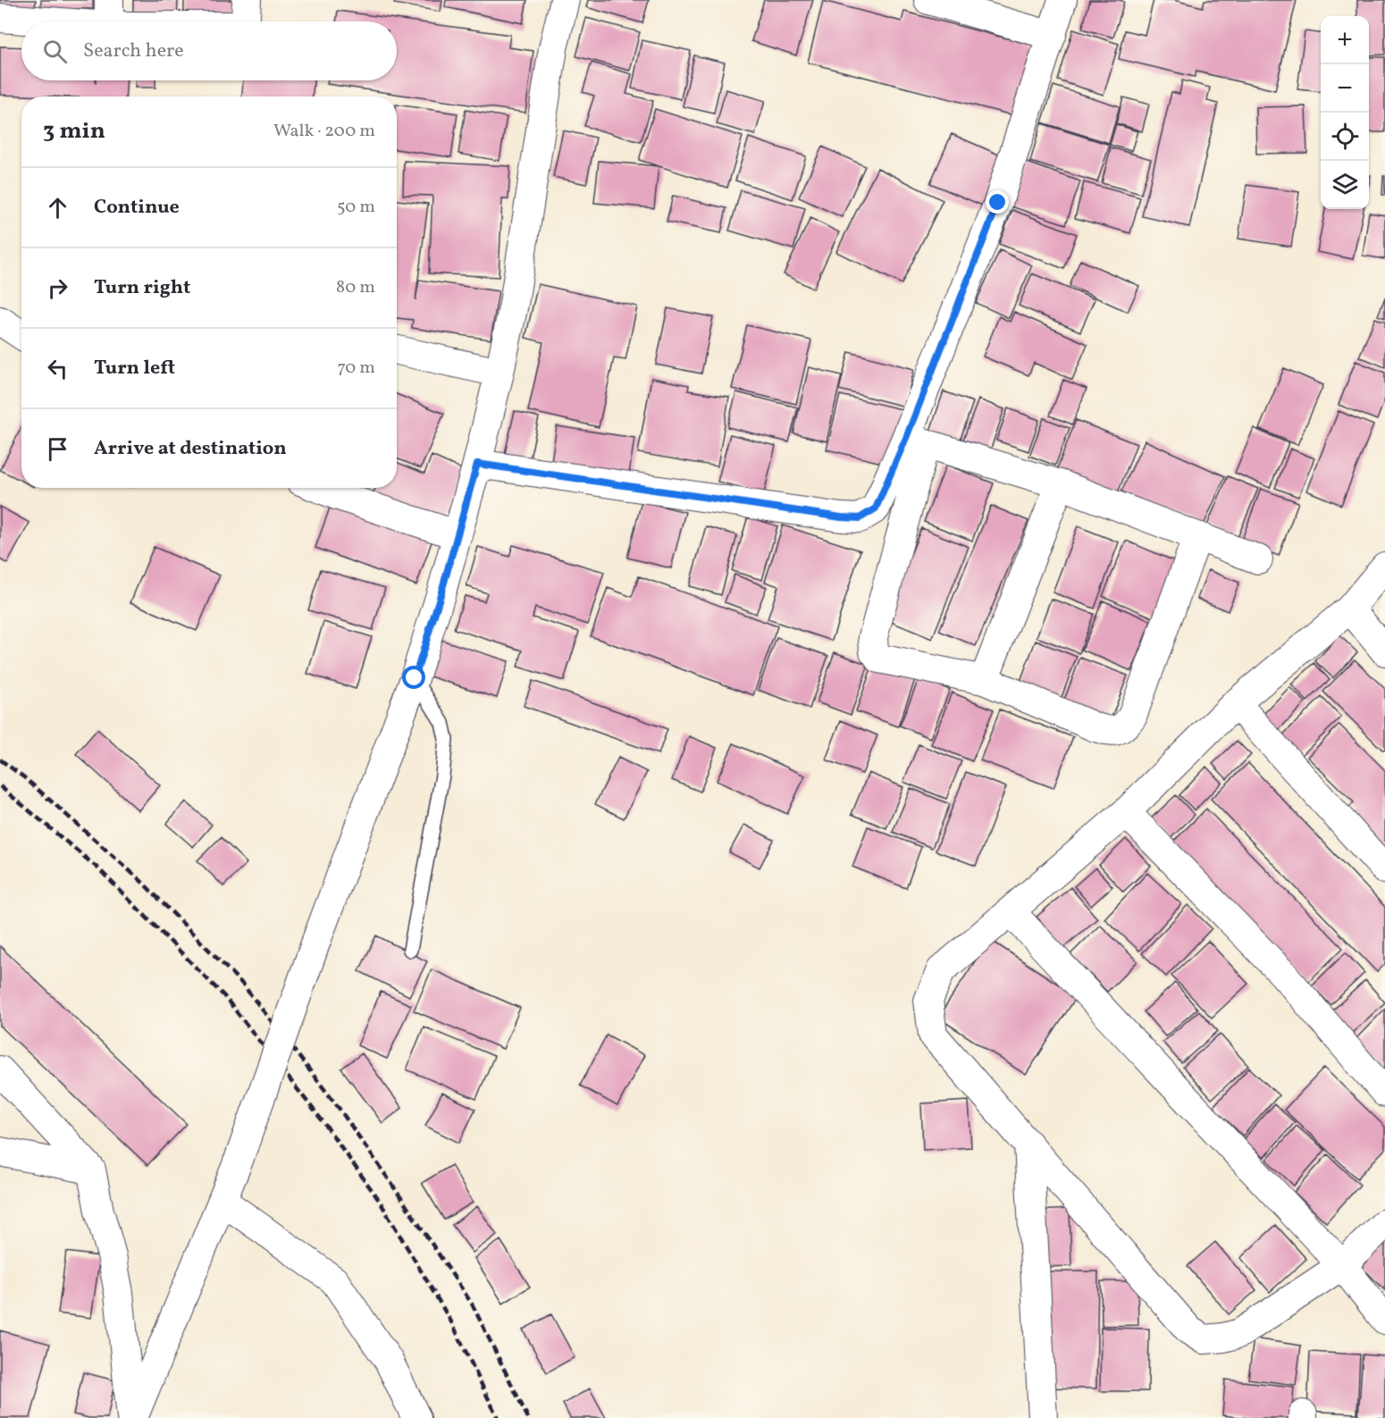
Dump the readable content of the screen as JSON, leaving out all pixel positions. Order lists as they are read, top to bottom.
{
  "page": {
    "map_buttons": ["+", "−"],
    "search": "Search here",
    "heading": ["3 min", "Walk · 200 m"],
    "list": [
      ["Continue", "50 m"],
      ["Turn right", "80 m"],
      ["Turn left", "70 m"],
      "Arrive at destination"
    ]
  }
}
